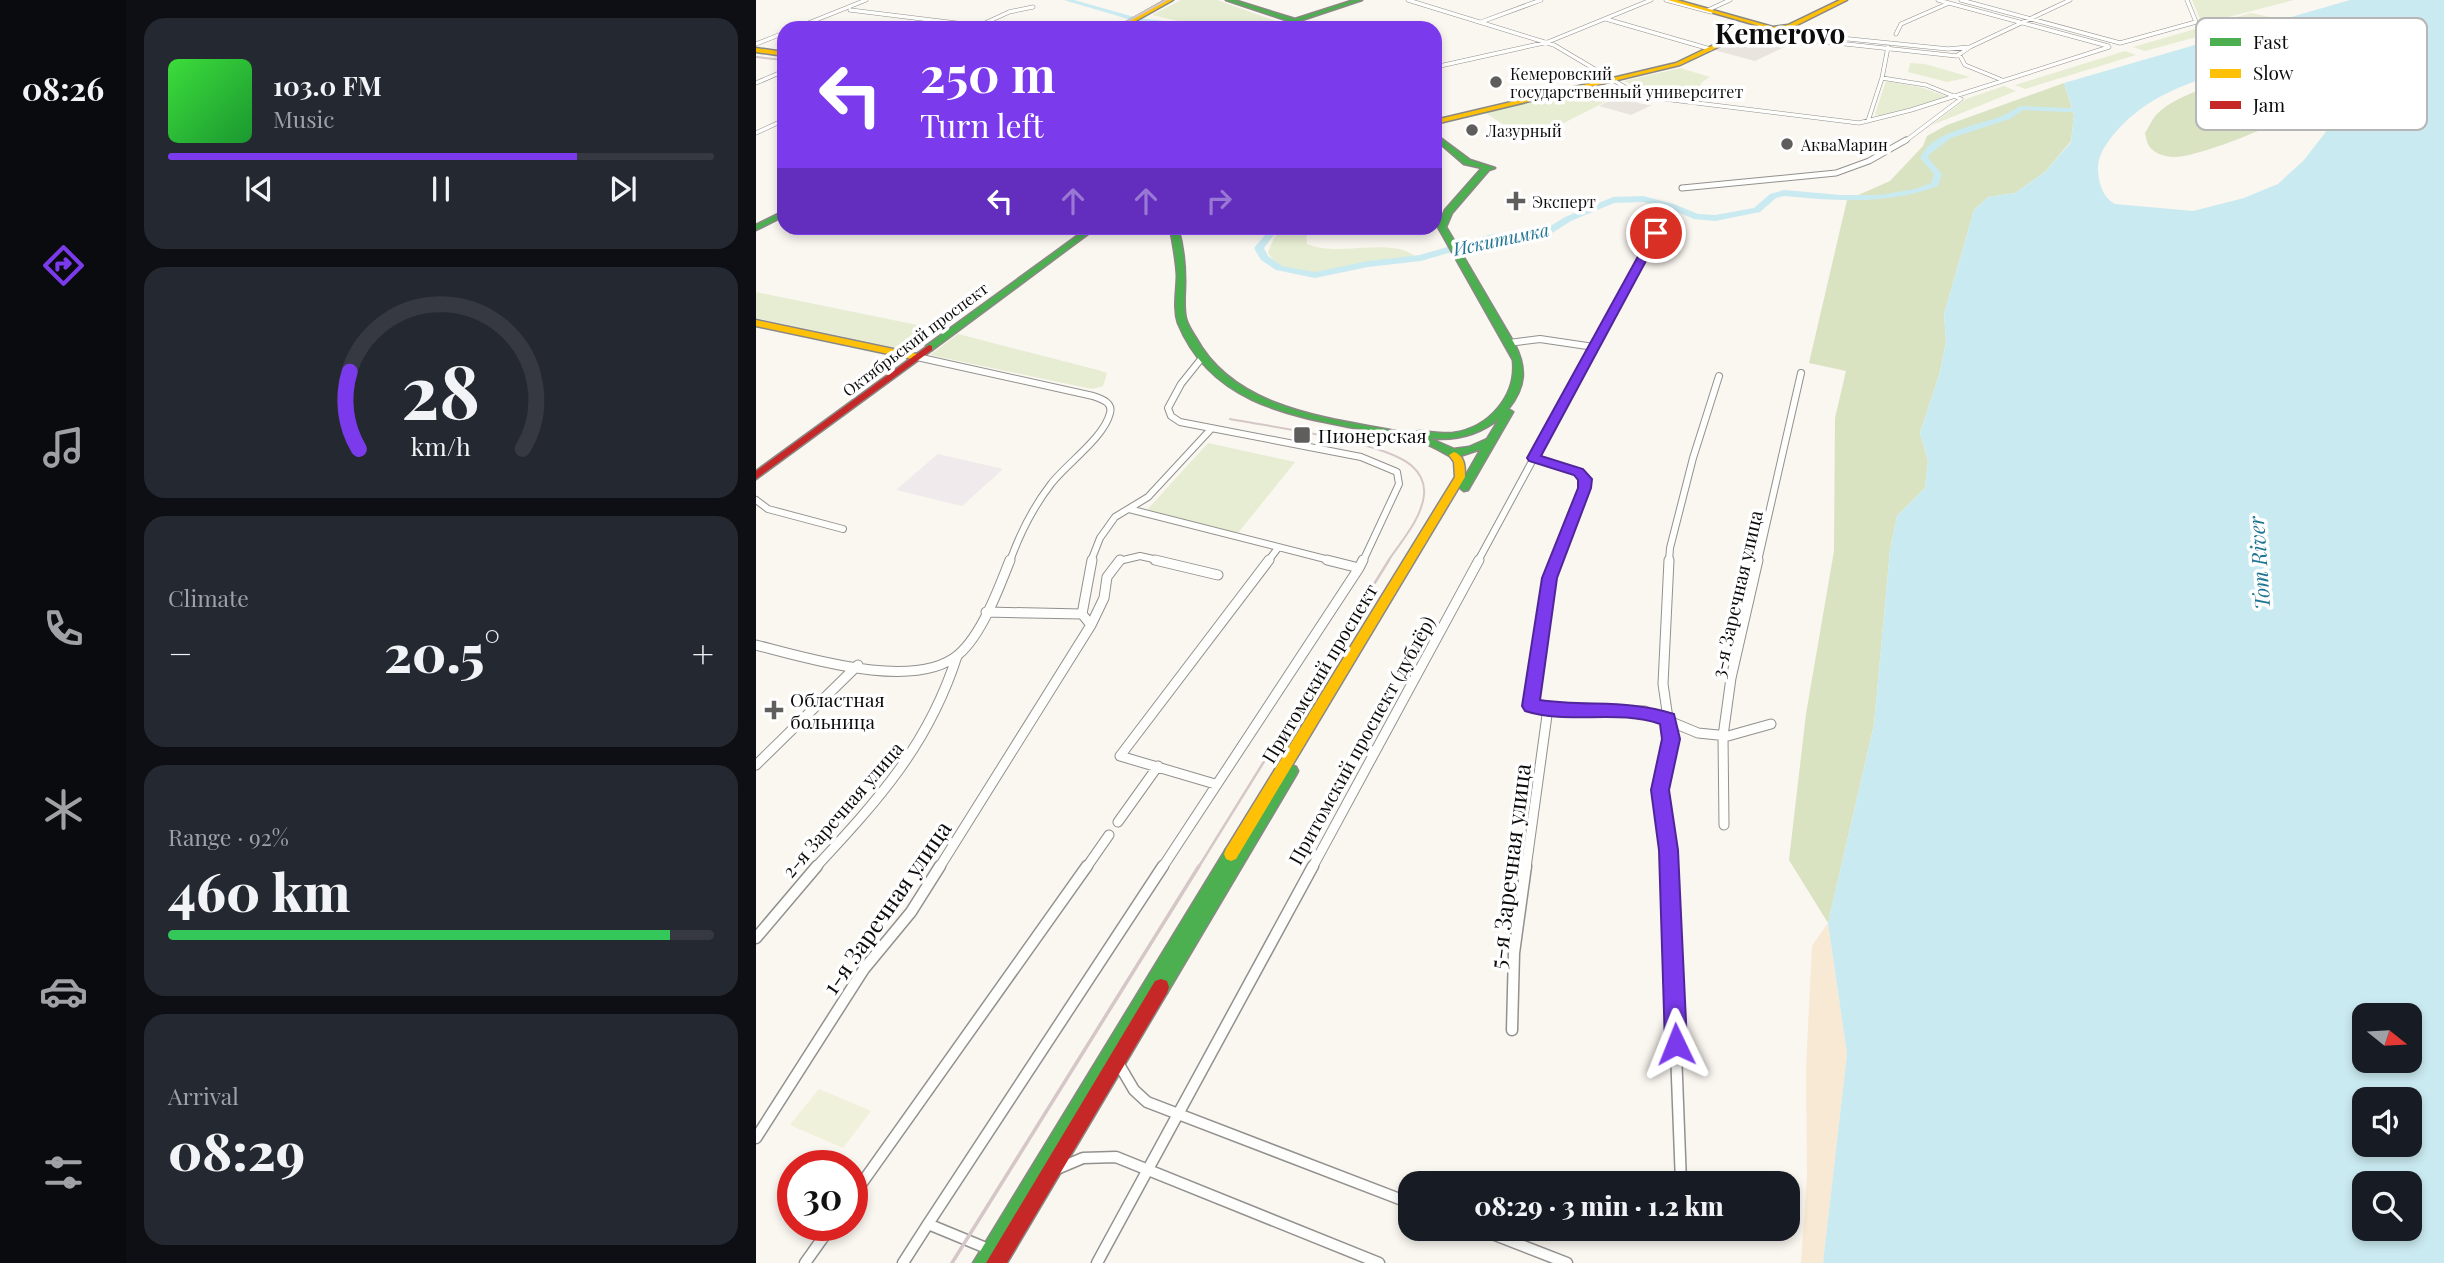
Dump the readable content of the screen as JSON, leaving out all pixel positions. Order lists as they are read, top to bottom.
{
  "streets": {
    "main road": ["Октябрьский проспект", "Притомский проспект"],
    "street": [
      "3-я Заречная улица",
      "Притомский проспект (дублёр)",
      "2-я Заречная улица",
      "5-я Заречная улица",
      "1-я Заречная улица"
    ]
  },
  "crossings": [
    ["Октябрьский проспект", "2-я Заречная улица"]
  ],
  "districts": ["Kemerovo"],
  "water": ["Искитимка", "Tom River"],
  "places": {
    "other": ["Кемеровский государственный университет", "Лазурный", "АкваМарин"],
    "health": ["Эксперт", "Областная больница"],
    "transit": ["Пионерская"]
  },
  "legend": ["Fast", "Slow", "Jam"],
  "north": "right",
  "page": {
    "tabs": "08:26",
    "turn": ["250 m", "Turn left"],
    "song": ["103.0 FM", "Music"],
    "tile": [
      "Climate",
      ["Range · 92%", "460 km"],
      ["Arrival", "08:29"]
    ],
    "heat": ["−", "20.5°", "+"],
    "limit": "30",
    "trip": "08:29 · 3 min · 1.2 km",
    "gauge": ["28", "km/h"]
  }
}
